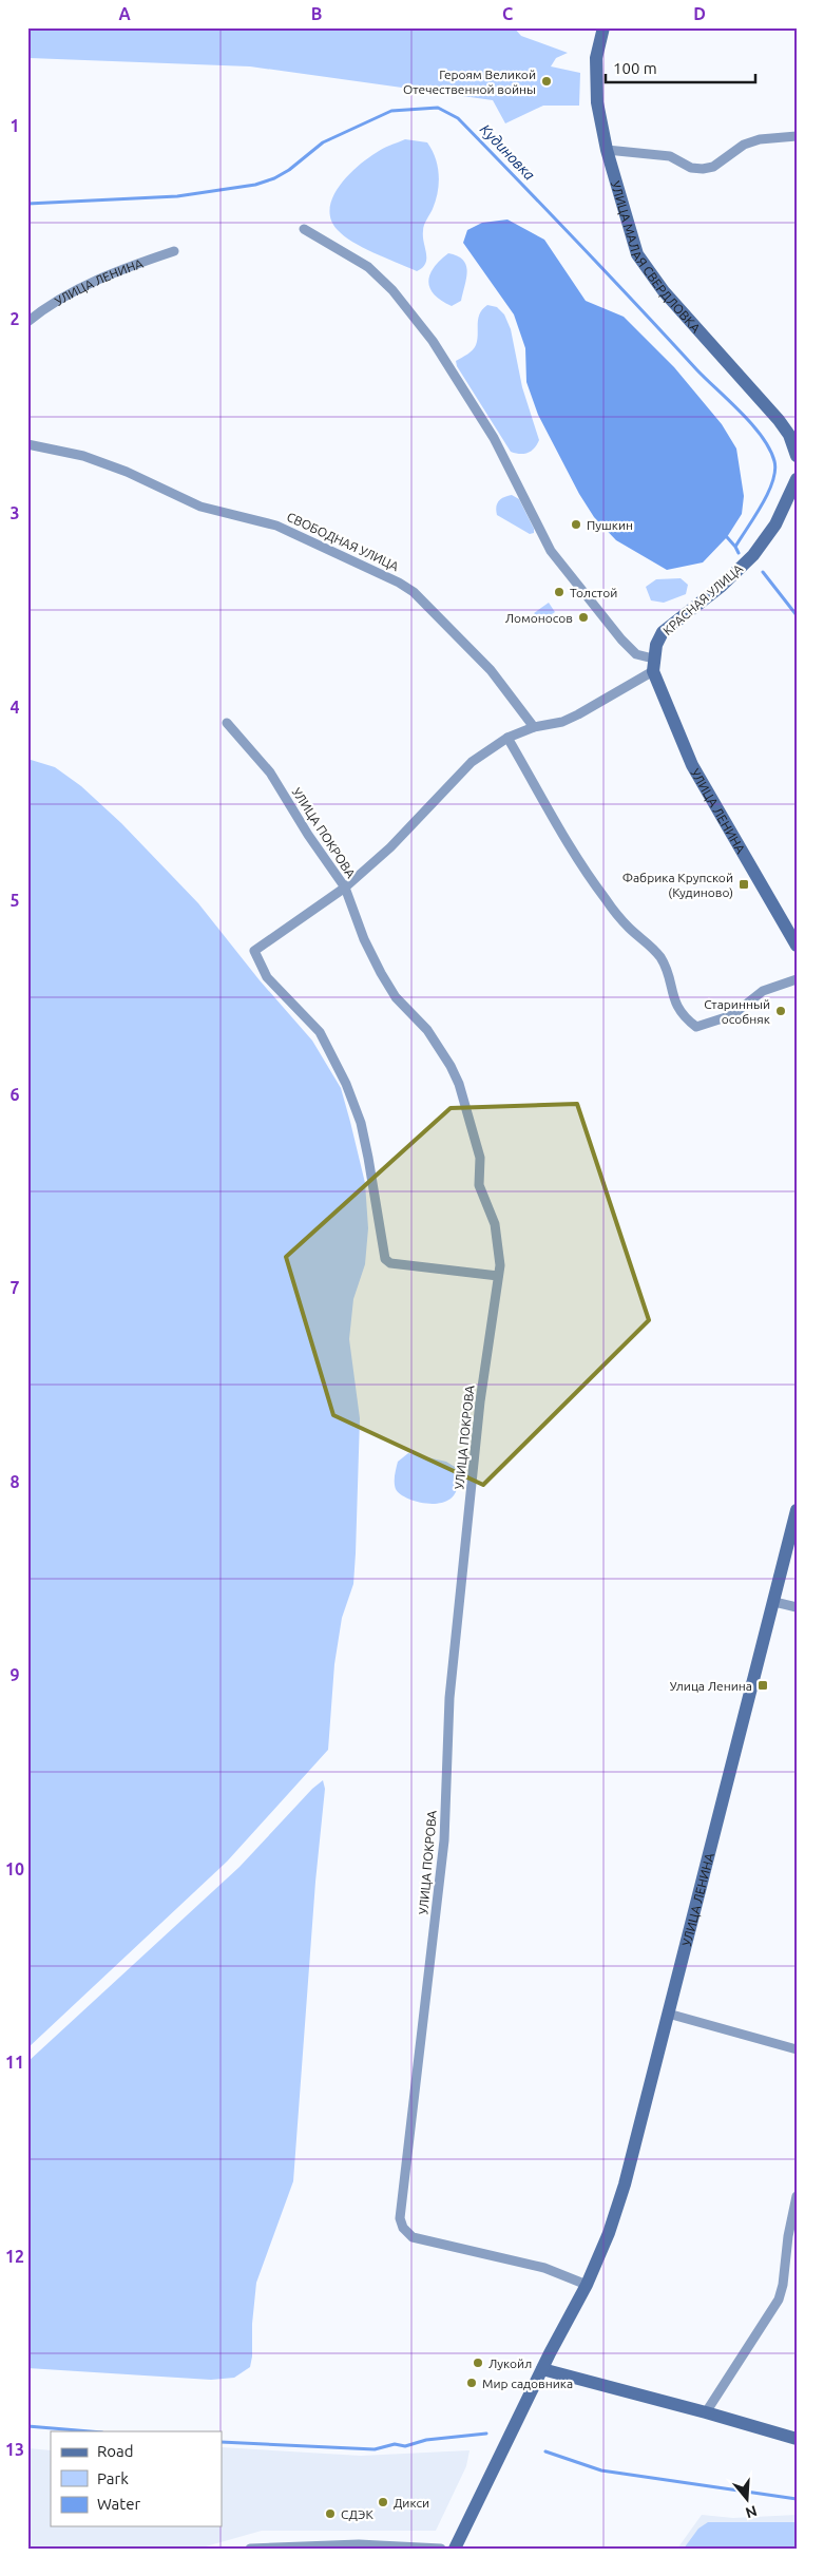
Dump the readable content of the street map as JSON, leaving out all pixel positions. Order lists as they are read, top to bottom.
{
  "streets": {
    "main road": ["УЛИЦА МАЛАЯ СВЕРДЛОВКА", "УЛИЦА ЛЕНИНА", "КРАСНАЯ УЛИЦА"],
    "street": ["СВОБОДНАЯ УЛИЦА", "УЛИЦА ПОКРОВА"]
  },
  "crossings": [
    ["УЛИЦА ЛЕНИНА", "КРАСНАЯ УЛИЦА"],
    ["УЛИЦА ЛЕНИНА", "УЛИЦА ПОКРОВА"]
  ],
  "water": ["Кудиновка"],
  "places": {
    "other": [
      "Героям Великой Отечественной войны",
      "Пушкин",
      "Толстой",
      "Ломоносов",
      "Старинный особняк",
      "Лукойл",
      "Мир садовника",
      "Дикси",
      "СДЭК"
    ],
    "transit": ["Фабрика Крупской (Кудиново)", "Улица Ленина"]
  },
  "legend": ["Road", "Park", "Water"],
  "scale_bar": "100 m",
  "north": "bottom",
  "grid": {
    "columns": [
      "A",
      "B",
      "C",
      "D"
    ],
    "rows": [
      "1",
      "2",
      "3",
      "4",
      "5",
      "6",
      "7",
      "8",
      "9",
      "10",
      "11",
      "12",
      "13"
    ]
  }
}
